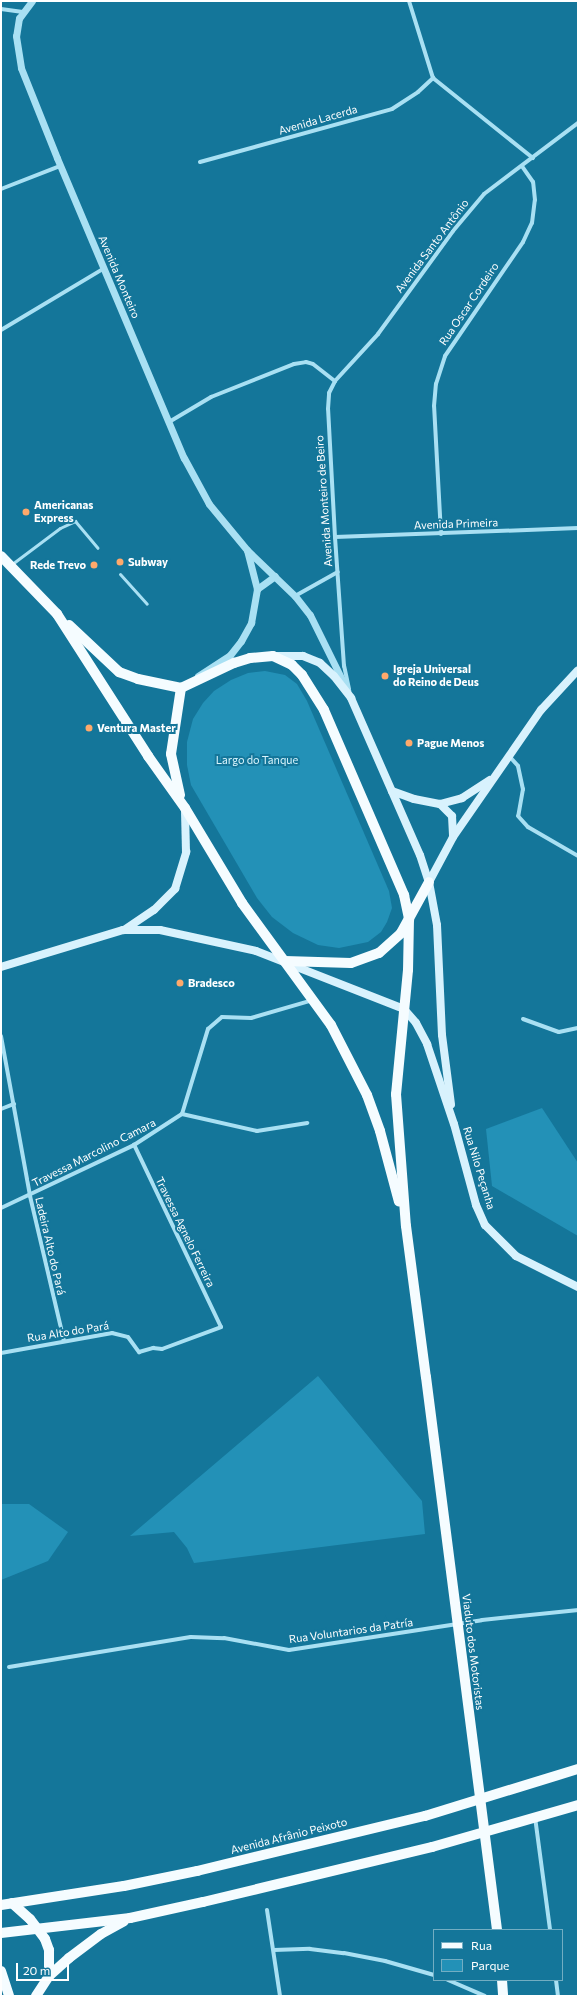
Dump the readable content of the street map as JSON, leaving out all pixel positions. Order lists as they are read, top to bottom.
{
  "streets": {
    "main road": ["Rua Nilo Peçanha", "Viaduto dos Motoristas", "Avenida Afrânio Peixoto"],
    "street": [
      "Avenida Lacerda",
      "Avenida Santo Antônio",
      "Avenida Monteiro",
      "Rua Oscar Cordeiro",
      "Avenida Monteiro de Beiro",
      "Avenida Primeira",
      "Travessa Marcolino Camara",
      "Travessa Agnelo Ferreira",
      "Ladeira Alto do Pará",
      "Rua Alto do Pará",
      "Rua Voluntarios da Patría"
    ]
  },
  "crossings": [
    ["Avenida Santo Antônio", "Rua Oscar Cordeiro"],
    ["Avenida Santo Antônio", "Avenida Monteiro de Beiro"],
    ["Rua Oscar Cordeiro", "Avenida Primeira"],
    ["Avenida Monteiro de Beiro", "Avenida Primeira"],
    ["Travessa Marcolino Camara", "Travessa Agnelo Ferreira"],
    ["Travessa Marcolino Camara", "Ladeira Alto do Pará"],
    ["Travessa Agnelo Ferreira", "Rua Alto do Pará"],
    ["Ladeira Alto do Pará", "Rua Alto do Pará"]
  ],
  "parks": ["Largo do Tanque"],
  "places": [
    "Americanas Express",
    "Subway",
    "Rede Trevo",
    "Igreja Universal do Reino de Deus",
    "Ventura Master",
    "Pague Menos",
    "Bradesco"
  ],
  "legend": ["Rua", "Parque"],
  "scale_bar": "20 m"
}
